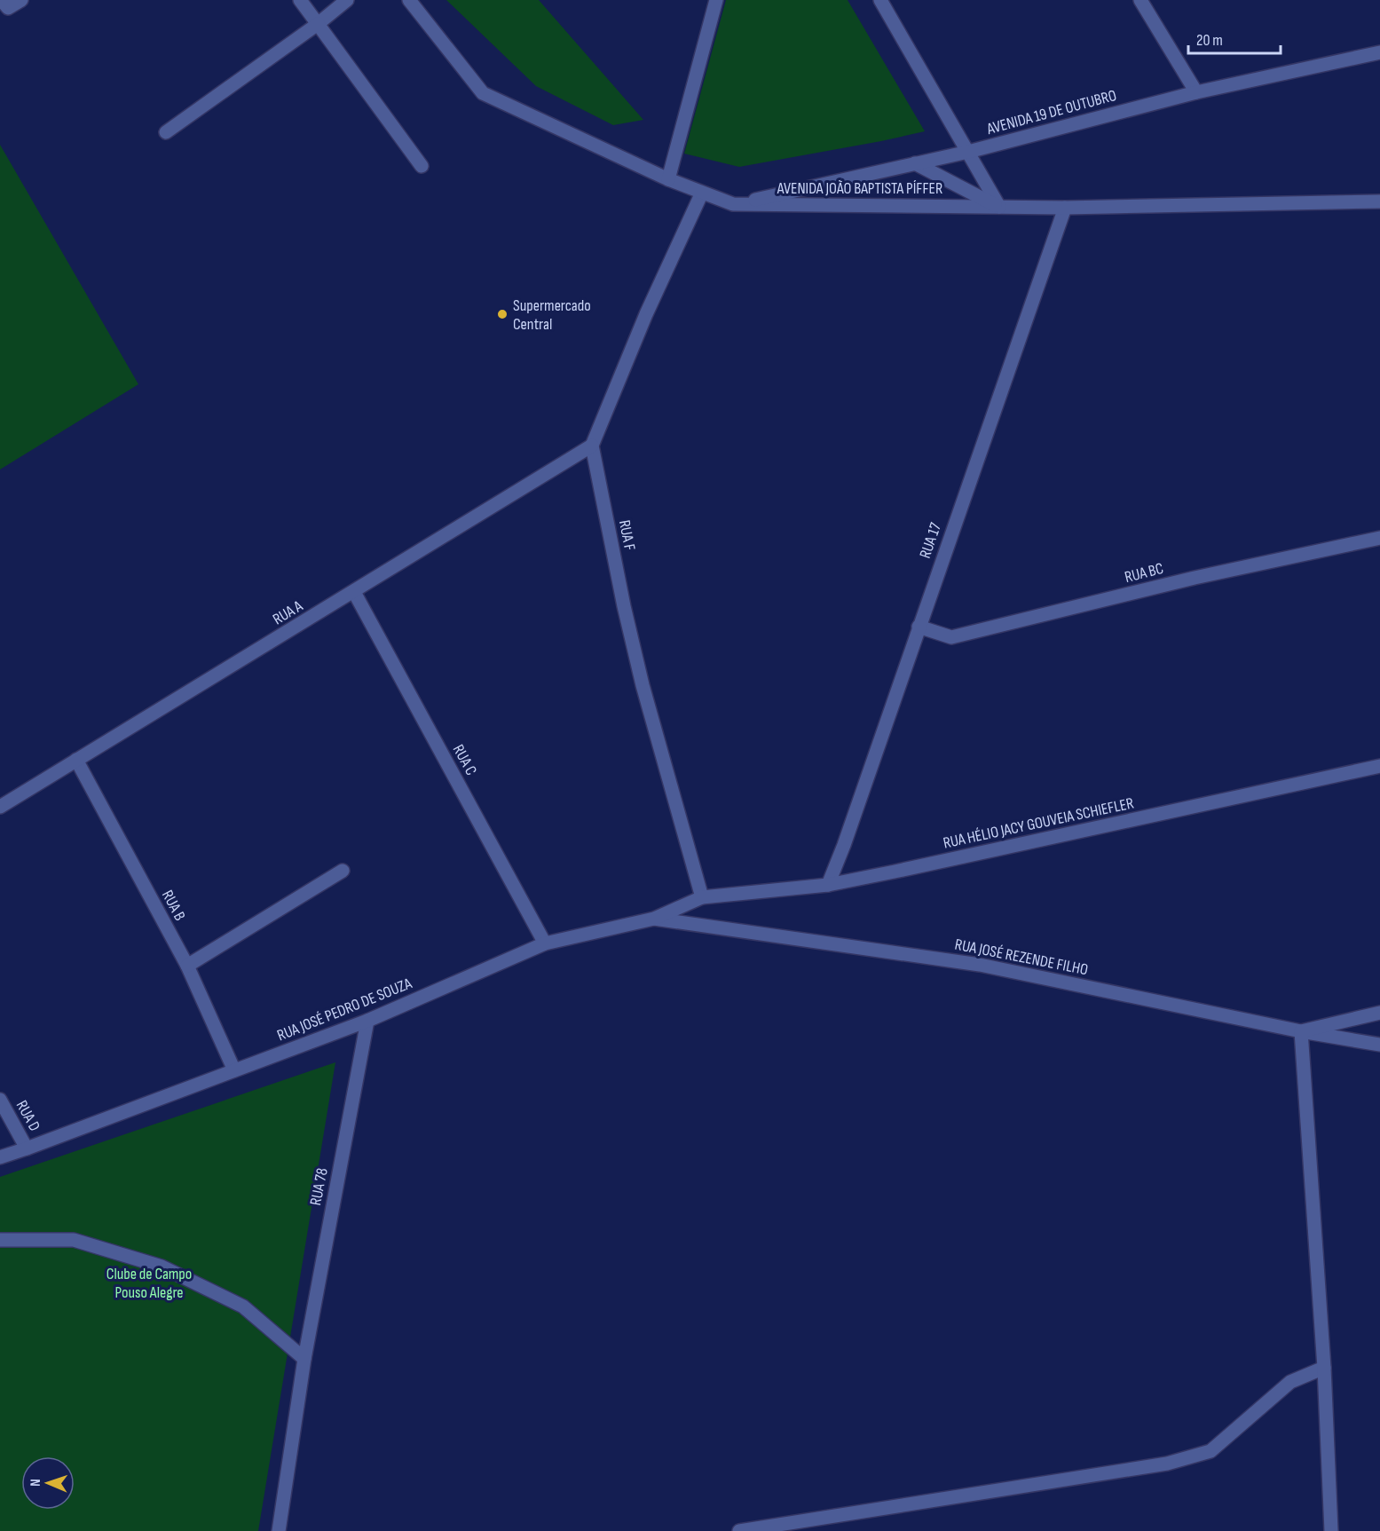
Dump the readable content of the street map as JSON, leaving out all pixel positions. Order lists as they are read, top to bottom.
{
  "streets": {
    "street": [
      "AVENIDA 19 DE OUTUBRO",
      "AVENIDA JOÃO BAPTISTA PÍFFER",
      "RUA F",
      "RUA 17",
      "RUA BC",
      "RUA A",
      "RUA C",
      "RUA HÉLIO JACY GOUVEIA SCHIEFLER",
      "RUA B",
      "RUA JOSÉ REZENDE FILHO",
      "RUA JOSÉ PEDRO DE SOUZA",
      "RUA D",
      "RUA 78"
    ]
  },
  "crossings": [
    ["AVENIDA 19 DE OUTUBRO", "AVENIDA JOÃO BAPTISTA PÍFFER"],
    ["AVENIDA JOÃO BAPTISTA PÍFFER", "RUA 17"],
    ["RUA F", "RUA A"],
    ["RUA F", "RUA HÉLIO JACY GOUVEIA SCHIEFLER"],
    ["RUA F", "RUA JOSÉ PEDRO DE SOUZA"],
    ["RUA 17", "RUA BC"],
    ["RUA 17", "RUA HÉLIO JACY GOUVEIA SCHIEFLER"],
    ["RUA A", "RUA C"],
    ["RUA A", "RUA B"],
    ["RUA C", "RUA JOSÉ PEDRO DE SOUZA"],
    ["RUA HÉLIO JACY GOUVEIA SCHIEFLER", "RUA JOSÉ PEDRO DE SOUZA"],
    ["RUA B", "RUA JOSÉ PEDRO DE SOUZA"],
    ["RUA JOSÉ REZENDE FILHO", "RUA JOSÉ PEDRO DE SOUZA"],
    ["RUA JOSÉ PEDRO DE SOUZA", "RUA D"],
    ["RUA JOSÉ PEDRO DE SOUZA", "RUA 78"]
  ],
  "parks": ["Clube de Campo Pouso Alegre"],
  "places": ["Supermercado Central"],
  "scale_bar": "20 m",
  "north": "left"
}
